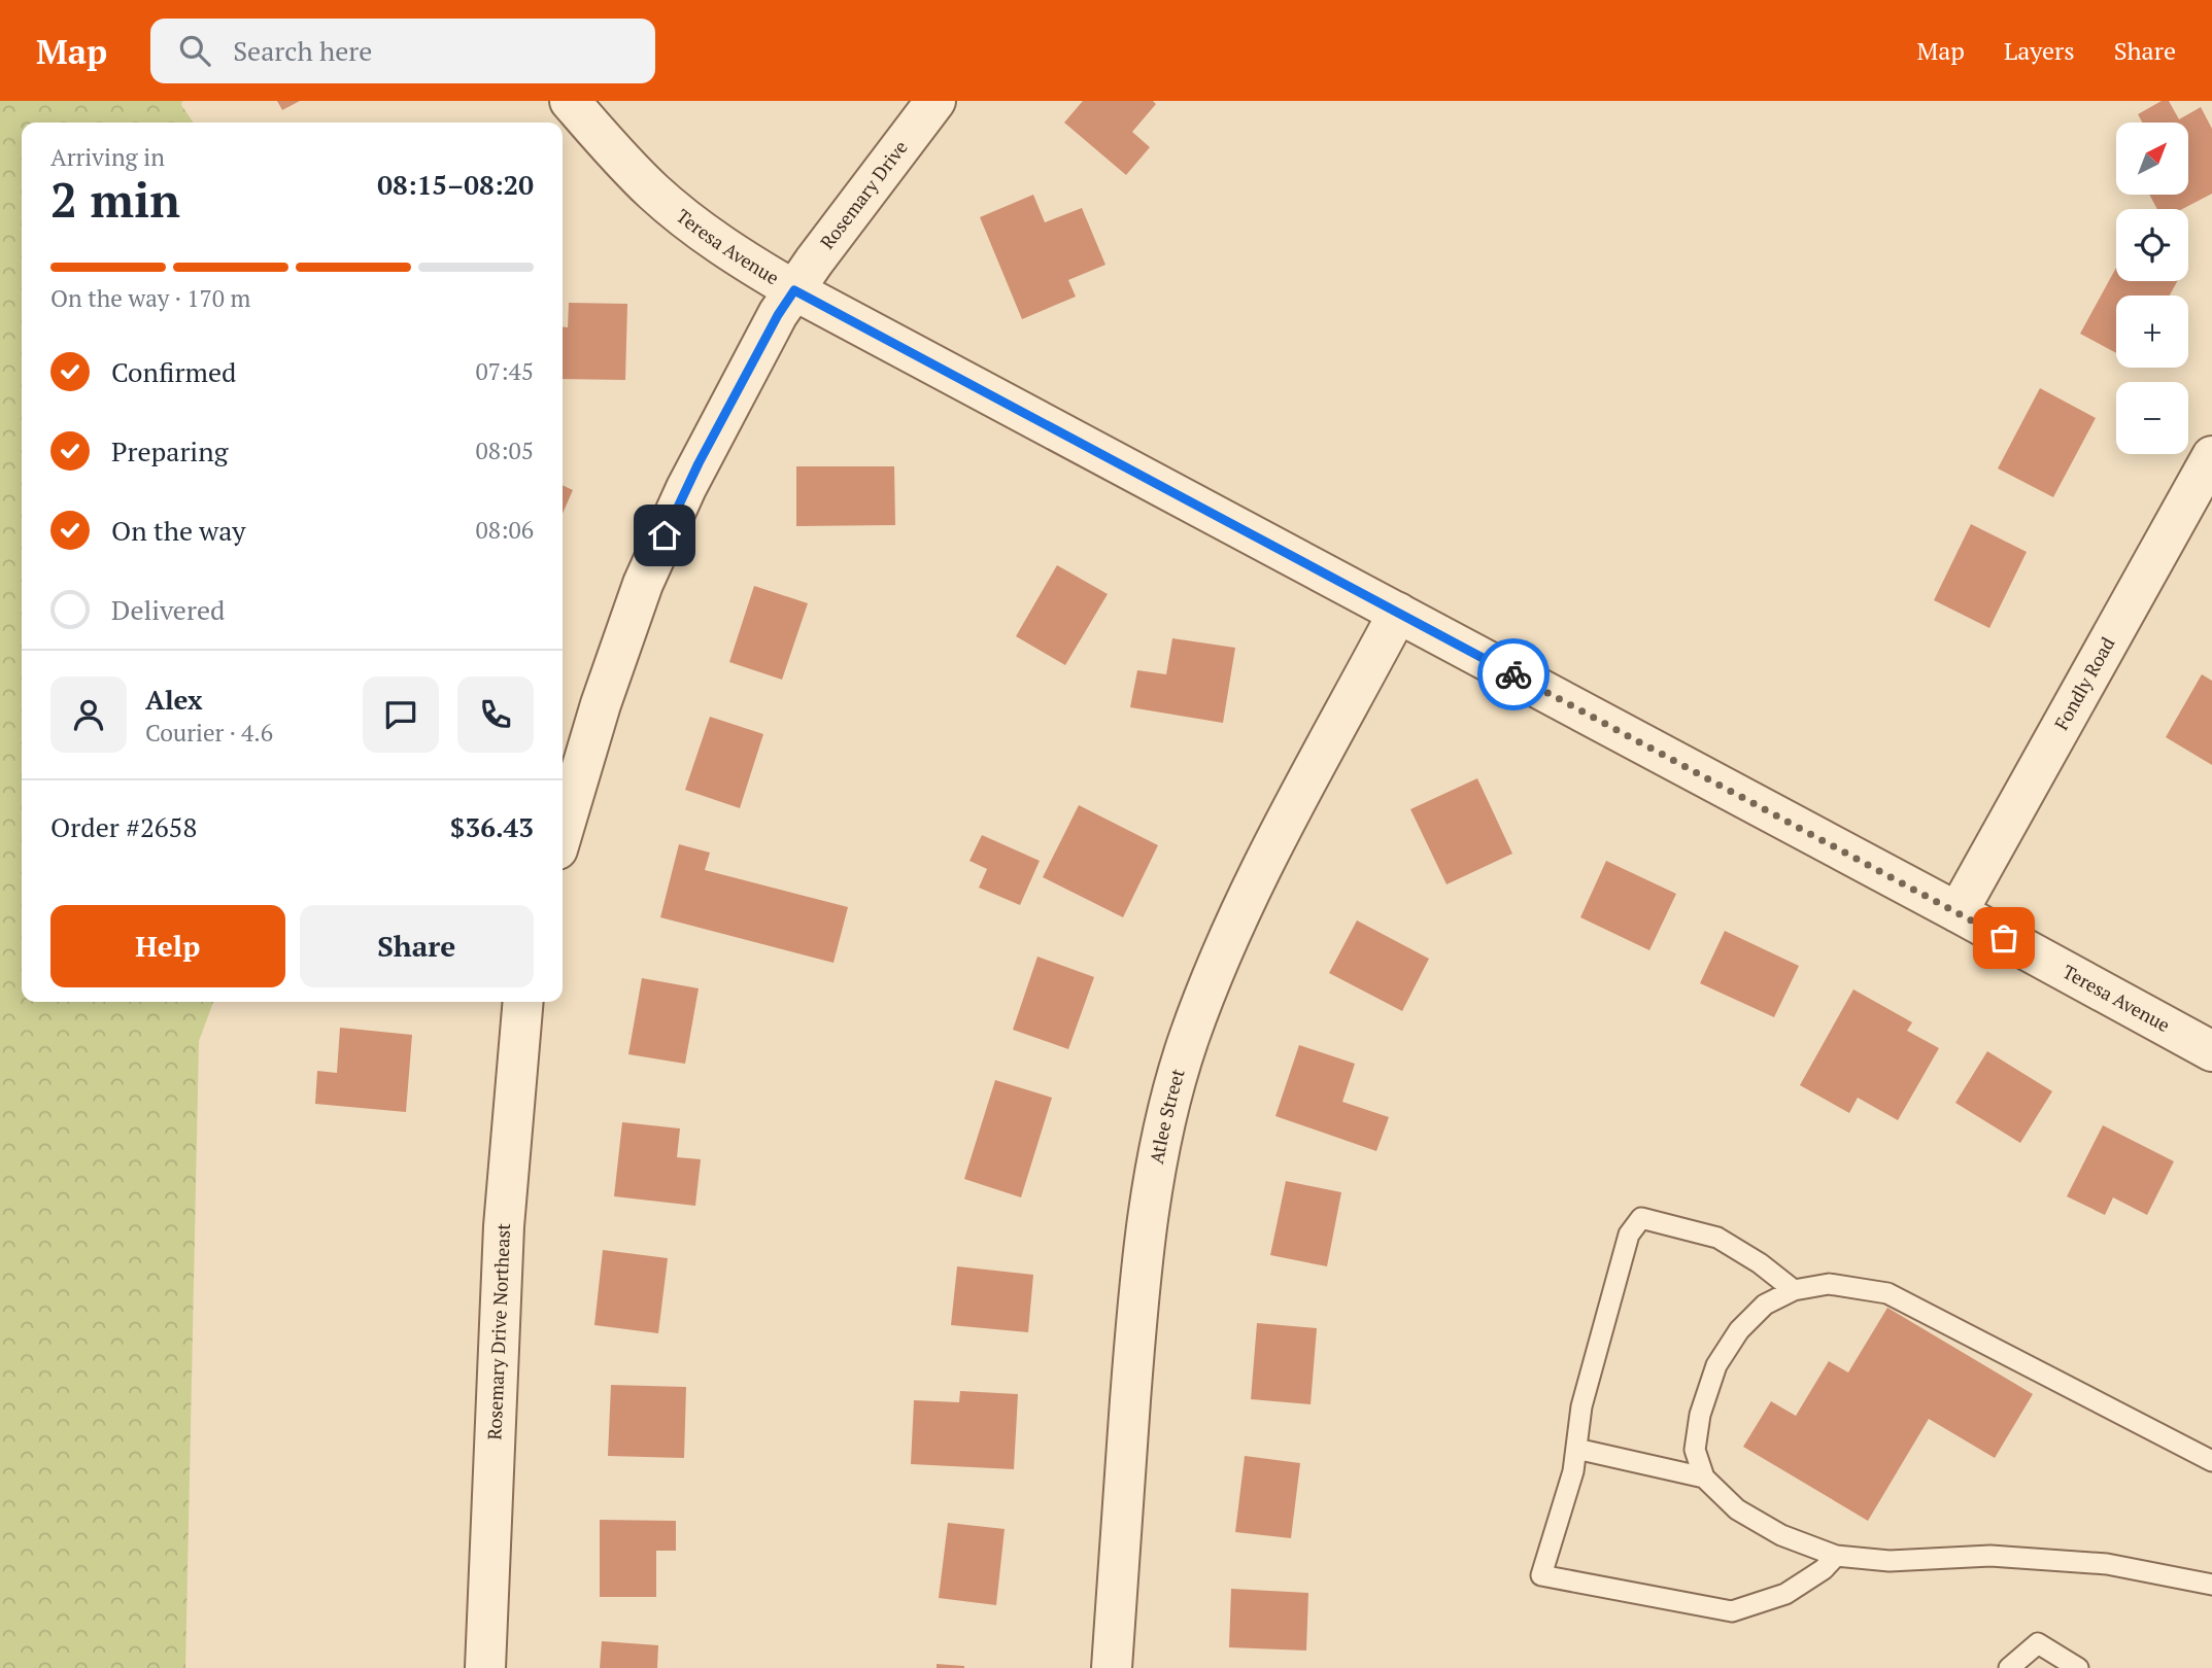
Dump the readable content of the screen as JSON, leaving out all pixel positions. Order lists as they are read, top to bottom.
{
  "streets": {
    "street": [
      "Rosemary Drive",
      "Teresa Avenue",
      "Fondly Road",
      "Atlee Street",
      "Rosemary Drive Northeast"
    ]
  },
  "crossings": [
    ["Rosemary Drive", "Teresa Avenue"],
    ["Teresa Avenue", "Fondly Road"],
    ["Teresa Avenue", "Atlee Street"]
  ],
  "north": "top right",
  "page": {
    "header": "Map",
    "search": "Search here",
    "nav": ["Map", "Layers", "Share"],
    "map_buttons": ["+", "−"],
    "heading": ["2 min", "Arriving in", "08:15–08:20"],
    "panel": [
      "Alex",
      "Courier · 4.6",
      "Order #2658",
      "$36.43"
    ],
    "bar": "On the way · 170 m",
    "list": [
      ["Confirmed", "07:45"],
      ["Preparing", "08:05"],
      ["On the way", "08:06"],
      "Delivered"
    ],
    "buttons": ["Help", "Share"]
  }
}
